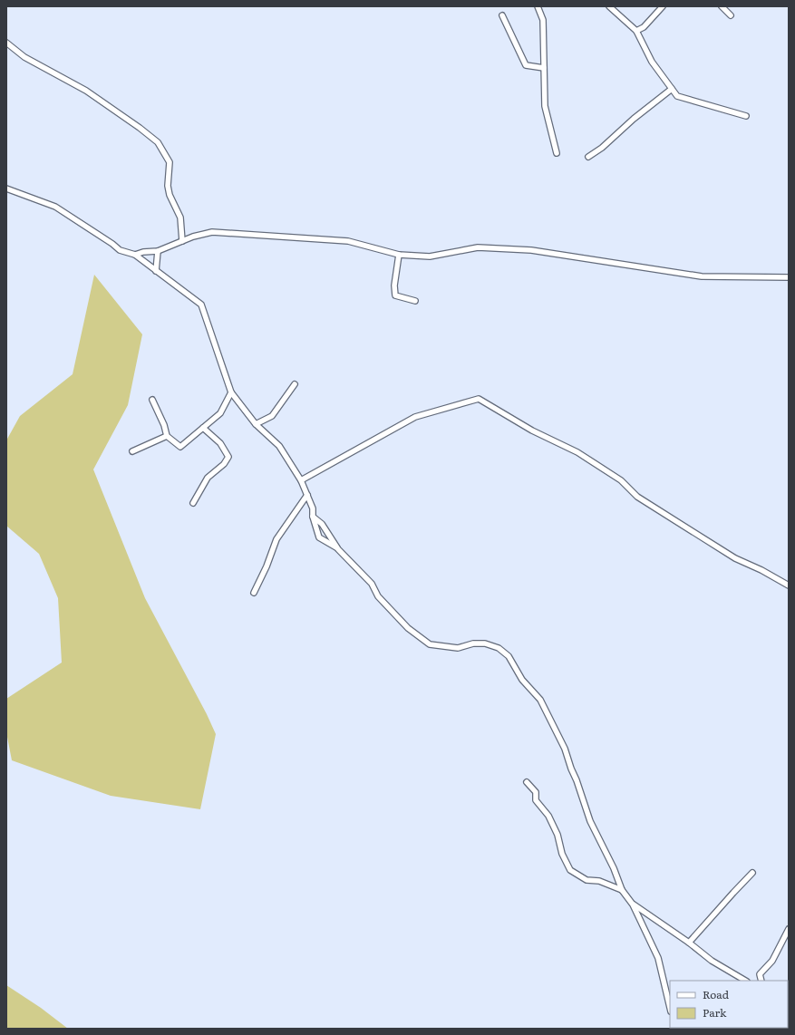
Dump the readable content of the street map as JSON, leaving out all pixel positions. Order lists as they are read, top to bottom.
{
  "legend": ["Road", "Park"]
}
